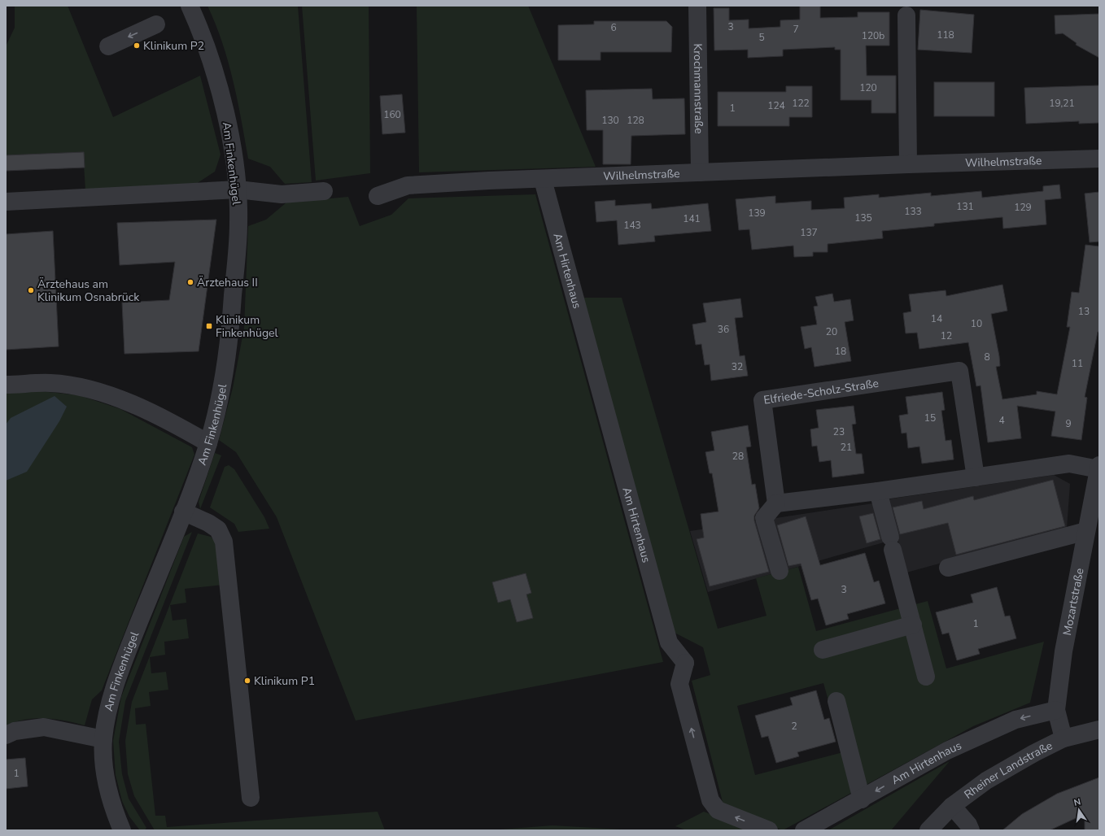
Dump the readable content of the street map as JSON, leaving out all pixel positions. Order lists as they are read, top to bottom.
{
  "streets": {
    "street": [
      "Krochmannstraße",
      "Wilhelmstraße",
      "Am Finkenhügel",
      "Am Hirtenhaus",
      "Elfriede-Scholz-Straße",
      "Mozartstraße",
      "Rheiner Landstraße"
    ]
  },
  "crossings": [
    ["Krochmannstraße", "Wilhelmstraße"],
    ["Wilhelmstraße", "Am Hirtenhaus"],
    ["Am Hirtenhaus", "Mozartstraße"],
    ["Mozartstraße", "Rheiner Landstraße"]
  ],
  "places": {
    "other": [
      "Klinikum P2",
      "Ärztehaus II",
      "Ärztehaus am Klinikum Osnabrück",
      "Klinikum P1"
    ],
    "transit": ["Klinikum Finkenhügel"]
  },
  "house_numbers": [
    "3",
    "6",
    "7",
    "118",
    "120b",
    "5",
    "120",
    "122",
    "19,21",
    "124",
    "1",
    "160",
    "130",
    "128",
    "131",
    "129",
    "133",
    "139",
    "135",
    "141",
    "143",
    "137",
    "13",
    "14",
    "10",
    "36",
    "20",
    "12",
    "18",
    "8",
    "11",
    "32",
    "15",
    "4",
    "9",
    "23",
    "21",
    "28",
    "3",
    "1",
    "2",
    "1"
  ],
  "north": "top"
}
